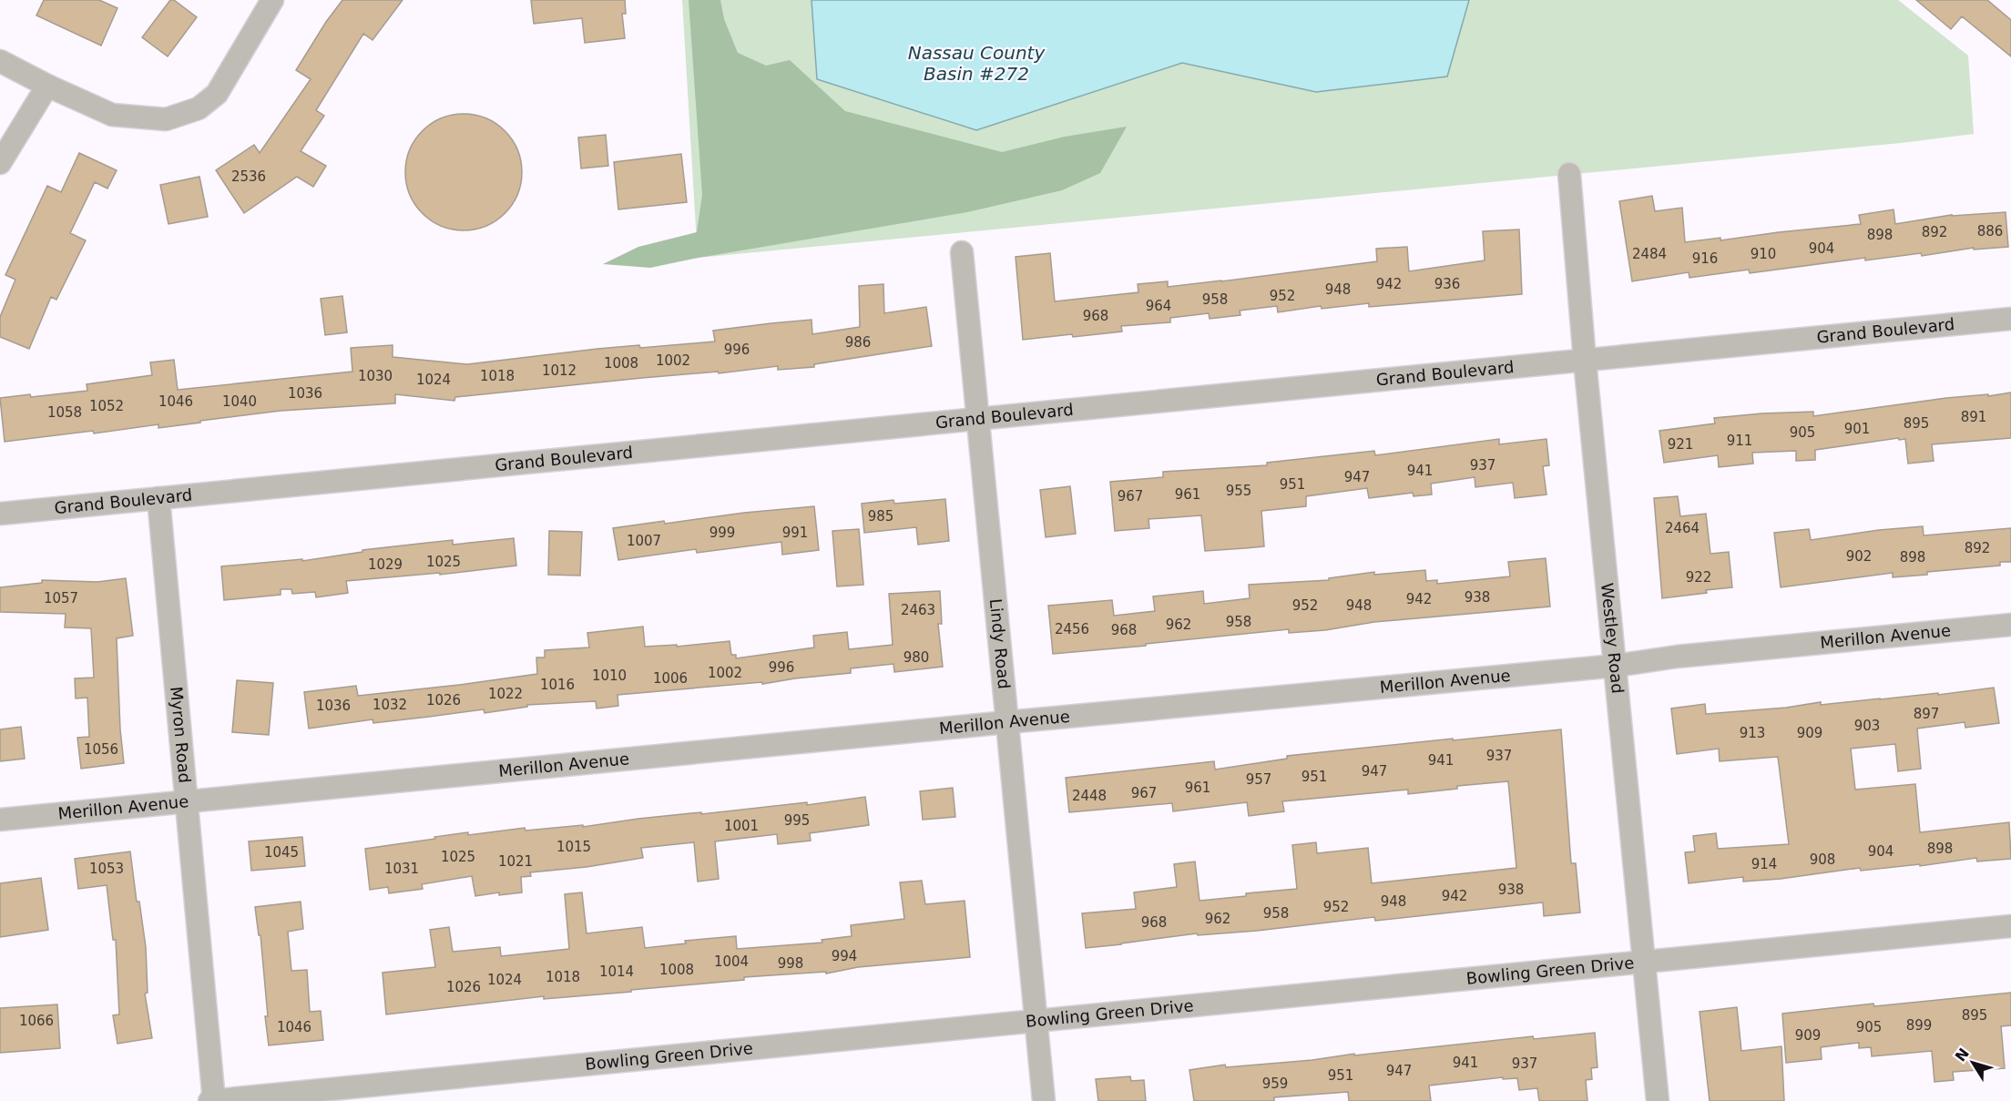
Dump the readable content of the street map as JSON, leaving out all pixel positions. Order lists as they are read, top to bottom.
{
  "streets": {
    "street": [
      "Grand Boulevard",
      "Merillon Avenue",
      "Westley Road",
      "Lindy Road",
      "Myron Road",
      "Bowling Green Drive"
    ]
  },
  "crossings": [
    ["Grand Boulevard", "Westley Road"],
    ["Grand Boulevard", "Lindy Road"],
    ["Grand Boulevard", "Myron Road"],
    ["Merillon Avenue", "Westley Road"],
    ["Merillon Avenue", "Lindy Road"],
    ["Merillon Avenue", "Myron Road"],
    ["Westley Road", "Bowling Green Drive"],
    ["Lindy Road", "Bowling Green Drive"],
    ["Myron Road", "Bowling Green Drive"]
  ],
  "water": ["Nassau County Basin #272"],
  "house_numbers": [
    "2536",
    "886",
    "892",
    "898",
    "904",
    "2484",
    "910",
    "916",
    "942",
    "936",
    "948",
    "952",
    "958",
    "964",
    "968",
    "986",
    "996",
    "1002",
    "1008",
    "1012",
    "1030",
    "1018",
    "1024",
    "1036",
    "1046",
    "1040",
    "1052",
    "1058",
    "891",
    "895",
    "901",
    "905",
    "911",
    "921",
    "937",
    "941",
    "947",
    "951",
    "955",
    "961",
    "967",
    "985",
    "2464",
    "999",
    "991",
    "1007",
    "892",
    "902",
    "898",
    "1025",
    "1029",
    "922",
    "938",
    "1057",
    "942",
    "952",
    "948",
    "2463",
    "958",
    "962",
    "2456",
    "968",
    "980",
    "996",
    "1002",
    "1010",
    "1006",
    "1016",
    "1022",
    "1026",
    "1032",
    "1036",
    "897",
    "903",
    "913",
    "909",
    "1056",
    "937",
    "941",
    "947",
    "951",
    "957",
    "961",
    "967",
    "2448",
    "995",
    "1001",
    "1015",
    "898",
    "904",
    "1045",
    "1025",
    "908",
    "1021",
    "914",
    "1053",
    "1031",
    "938",
    "942",
    "948",
    "952",
    "958",
    "962",
    "968",
    "994",
    "1004",
    "998",
    "1008",
    "1014",
    "1018",
    "1024",
    "1026",
    "895",
    "1066",
    "899",
    "1046",
    "905",
    "909",
    "941",
    "937",
    "947",
    "951",
    "959"
  ],
  "north": "top left"
}
